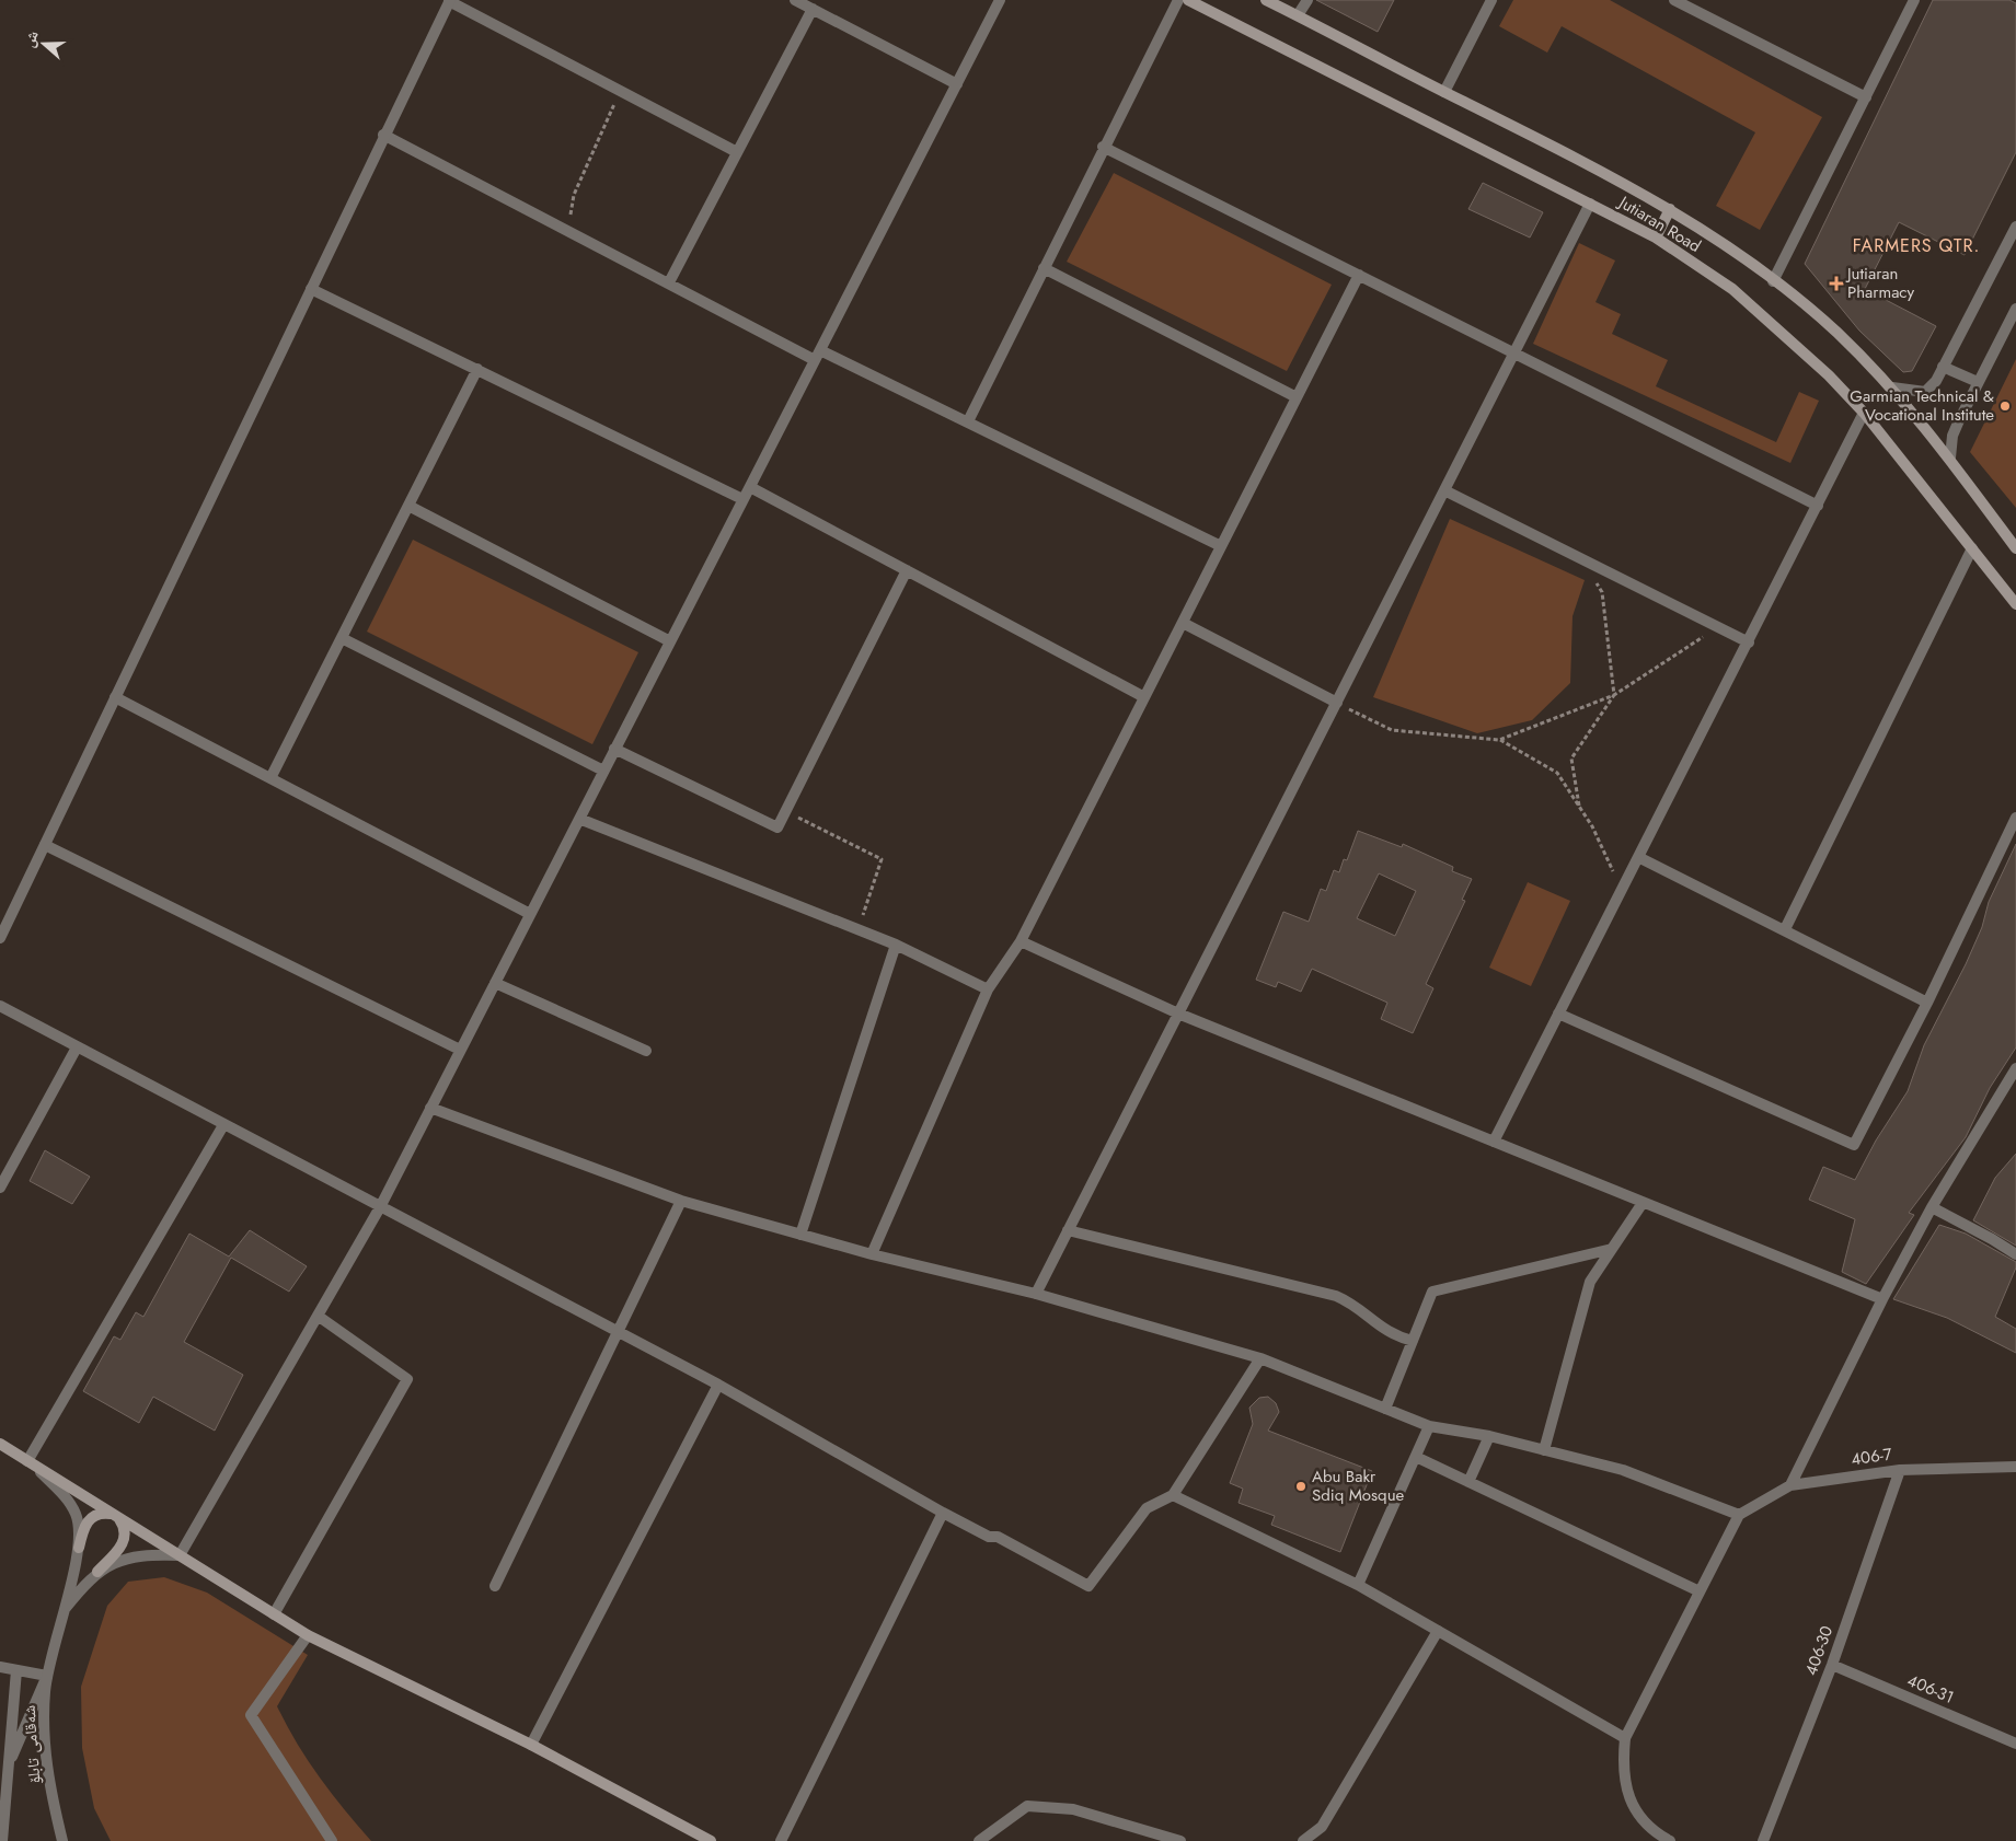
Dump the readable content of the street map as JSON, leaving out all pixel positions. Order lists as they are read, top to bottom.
{
  "streets": {
    "main road": ["Jutiaran Road"],
    "street": [
      "406-7",
      "406-30",
      "406-31",
      "شەقامی تابلۆ"
    ]
  },
  "crossings": [
    ["406-7", "406-30"],
    ["406-30", "406-31"]
  ],
  "districts": ["FARMERS QTR."],
  "places": {
    "health": ["Jutiaran Pharmacy"],
    "other": ["Garmian Technical & Vocational Institute", "Abu Bakr Sdiq Mosque"]
  },
  "north": "left"
}
